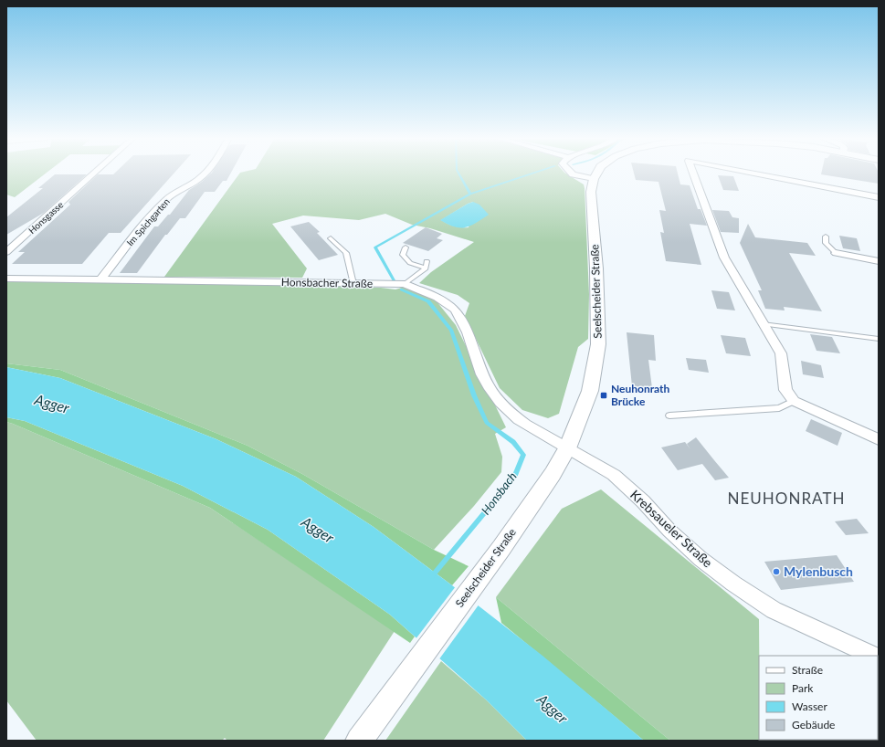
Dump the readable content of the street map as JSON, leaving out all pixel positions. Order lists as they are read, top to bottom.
{
  "streets": {
    "street": [
      "Honsgasse",
      "Im Spichgarten",
      "Honsbacher Straße",
      "Seelscheider Straße",
      "Krebsaueler Straße"
    ]
  },
  "crossings": [
    ["Im Spichgarten", "Honsbacher Straße"],
    ["Honsbacher Straße", "Seelscheider Straße"],
    ["Honsbacher Straße", "Krebsaueler Straße"],
    ["Seelscheider Straße", "Krebsaueler Straße"]
  ],
  "districts": ["NEUHONRATH"],
  "water": ["Agger", "Honsbach"],
  "places": {
    "transit": ["Neuhonrath Brücke"],
    "other": ["Mylenbusch"]
  },
  "legend": [
    "Straße",
    "Park",
    "Wasser",
    "Gebäude"
  ]
}
